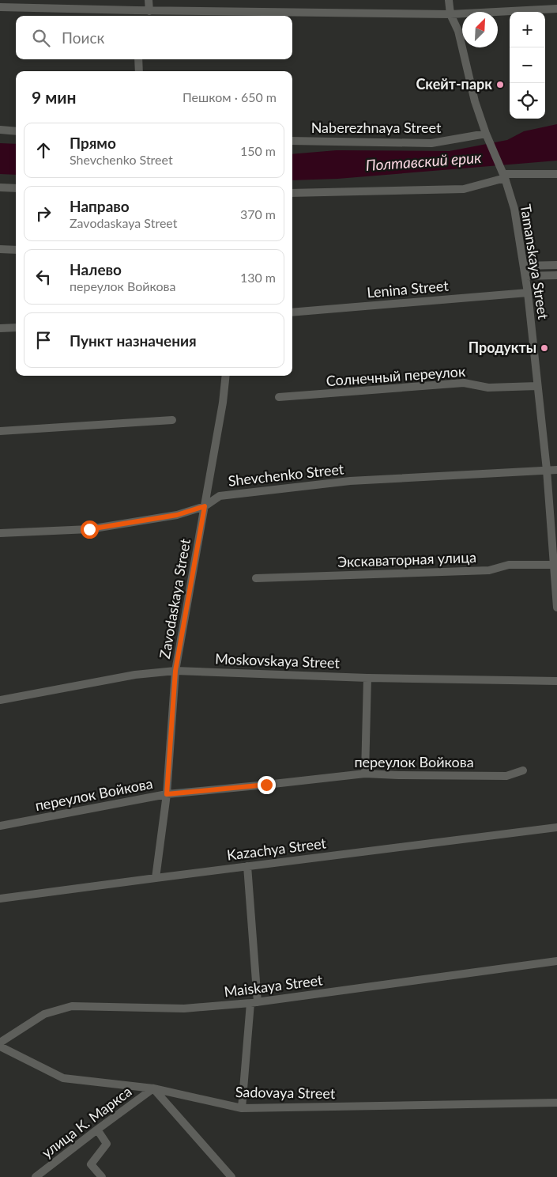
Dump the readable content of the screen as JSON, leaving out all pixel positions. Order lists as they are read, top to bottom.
{
  "streets": {
    "street": [
      "Naberezhnaya Street",
      "Tamanskaya Street",
      "Lenina Street",
      "Солнечный переулок",
      "Shevchenko Street",
      "Экскаваторная улица",
      "Zavodaskaya Street",
      "Moskovskaya Street",
      "переулок Войкова",
      "Kazachya Street",
      "Maiskaya Street",
      "Sadovaya Street",
      "улица К. Маркса"
    ]
  },
  "crossings": [
    ["Naberezhnaya Street", "Tamanskaya Street"],
    ["Tamanskaya Street", "Lenina Street"],
    ["Tamanskaya Street", "Солнечный переулок"],
    ["Tamanskaya Street", "Shevchenko Street"],
    ["Tamanskaya Street", "Экскаваторная улица"],
    ["Shevchenko Street", "Zavodaskaya Street"],
    ["Zavodaskaya Street", "Moskovskaya Street"],
    ["Zavodaskaya Street", "переулок Войкова"],
    ["Zavodaskaya Street", "Kazachya Street"],
    ["Sadovaya Street", "улица К. Маркса"]
  ],
  "water": ["Полтавский ерик"],
  "places": ["Скейт-парк", "Продукты"],
  "north": "top right",
  "page": {
    "map_buttons": ["+", "−"],
    "search": "Поиск",
    "heading": ["9 мин", "Пешком · 650 m"],
    "list": [
      ["Прямо", "Shevchenko Street", "150 m"],
      ["Направо", "Zavodaskaya Street", "370 m"],
      ["Налево", "переулок Войкова", "130 m"],
      "Пункт назначения"
    ]
  }
}
